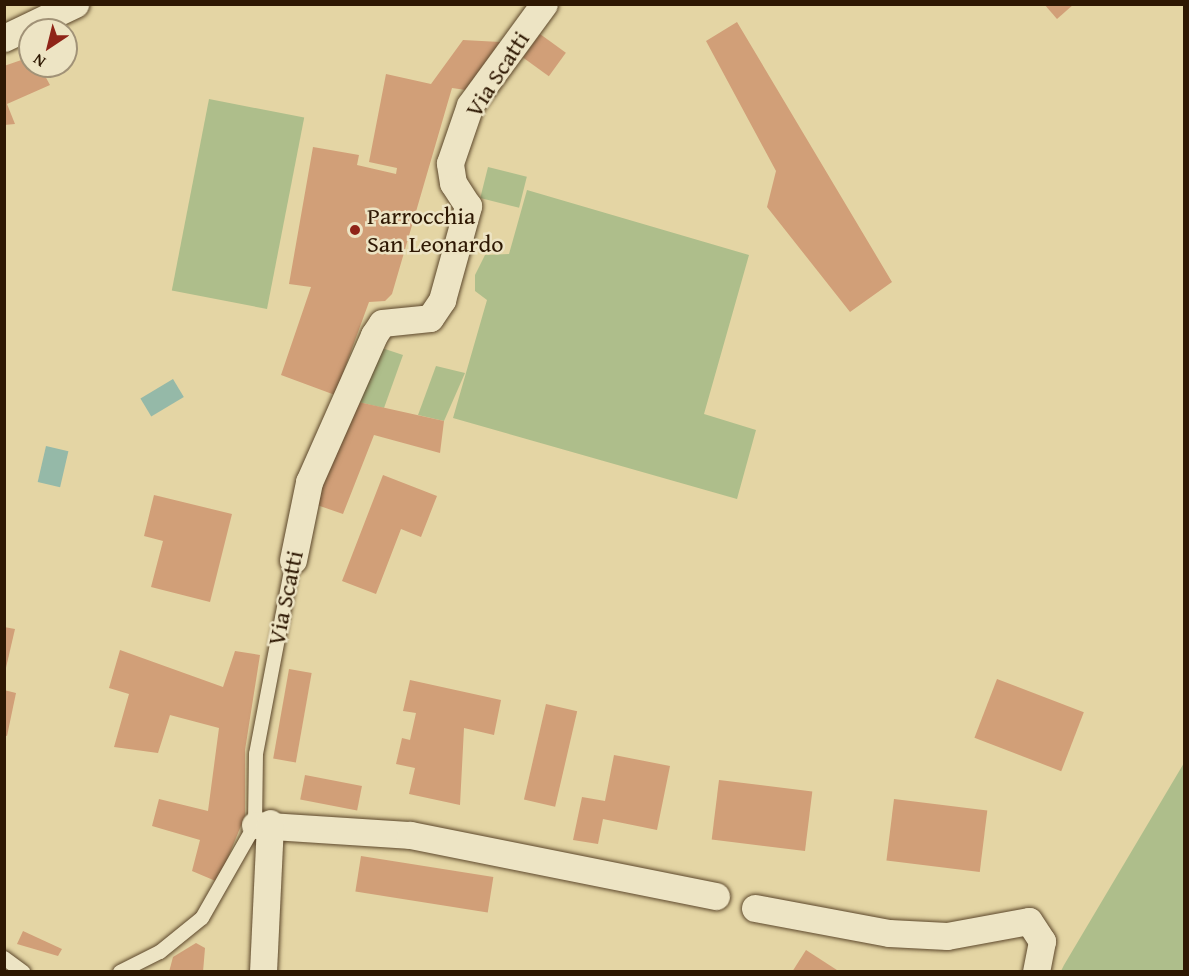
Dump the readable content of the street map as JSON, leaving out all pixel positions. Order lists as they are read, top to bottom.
{
  "streets": {
    "street": ["Via Scatti"]
  },
  "places": ["Parrocchia San Leonardo"],
  "north": "bottom left"
}
